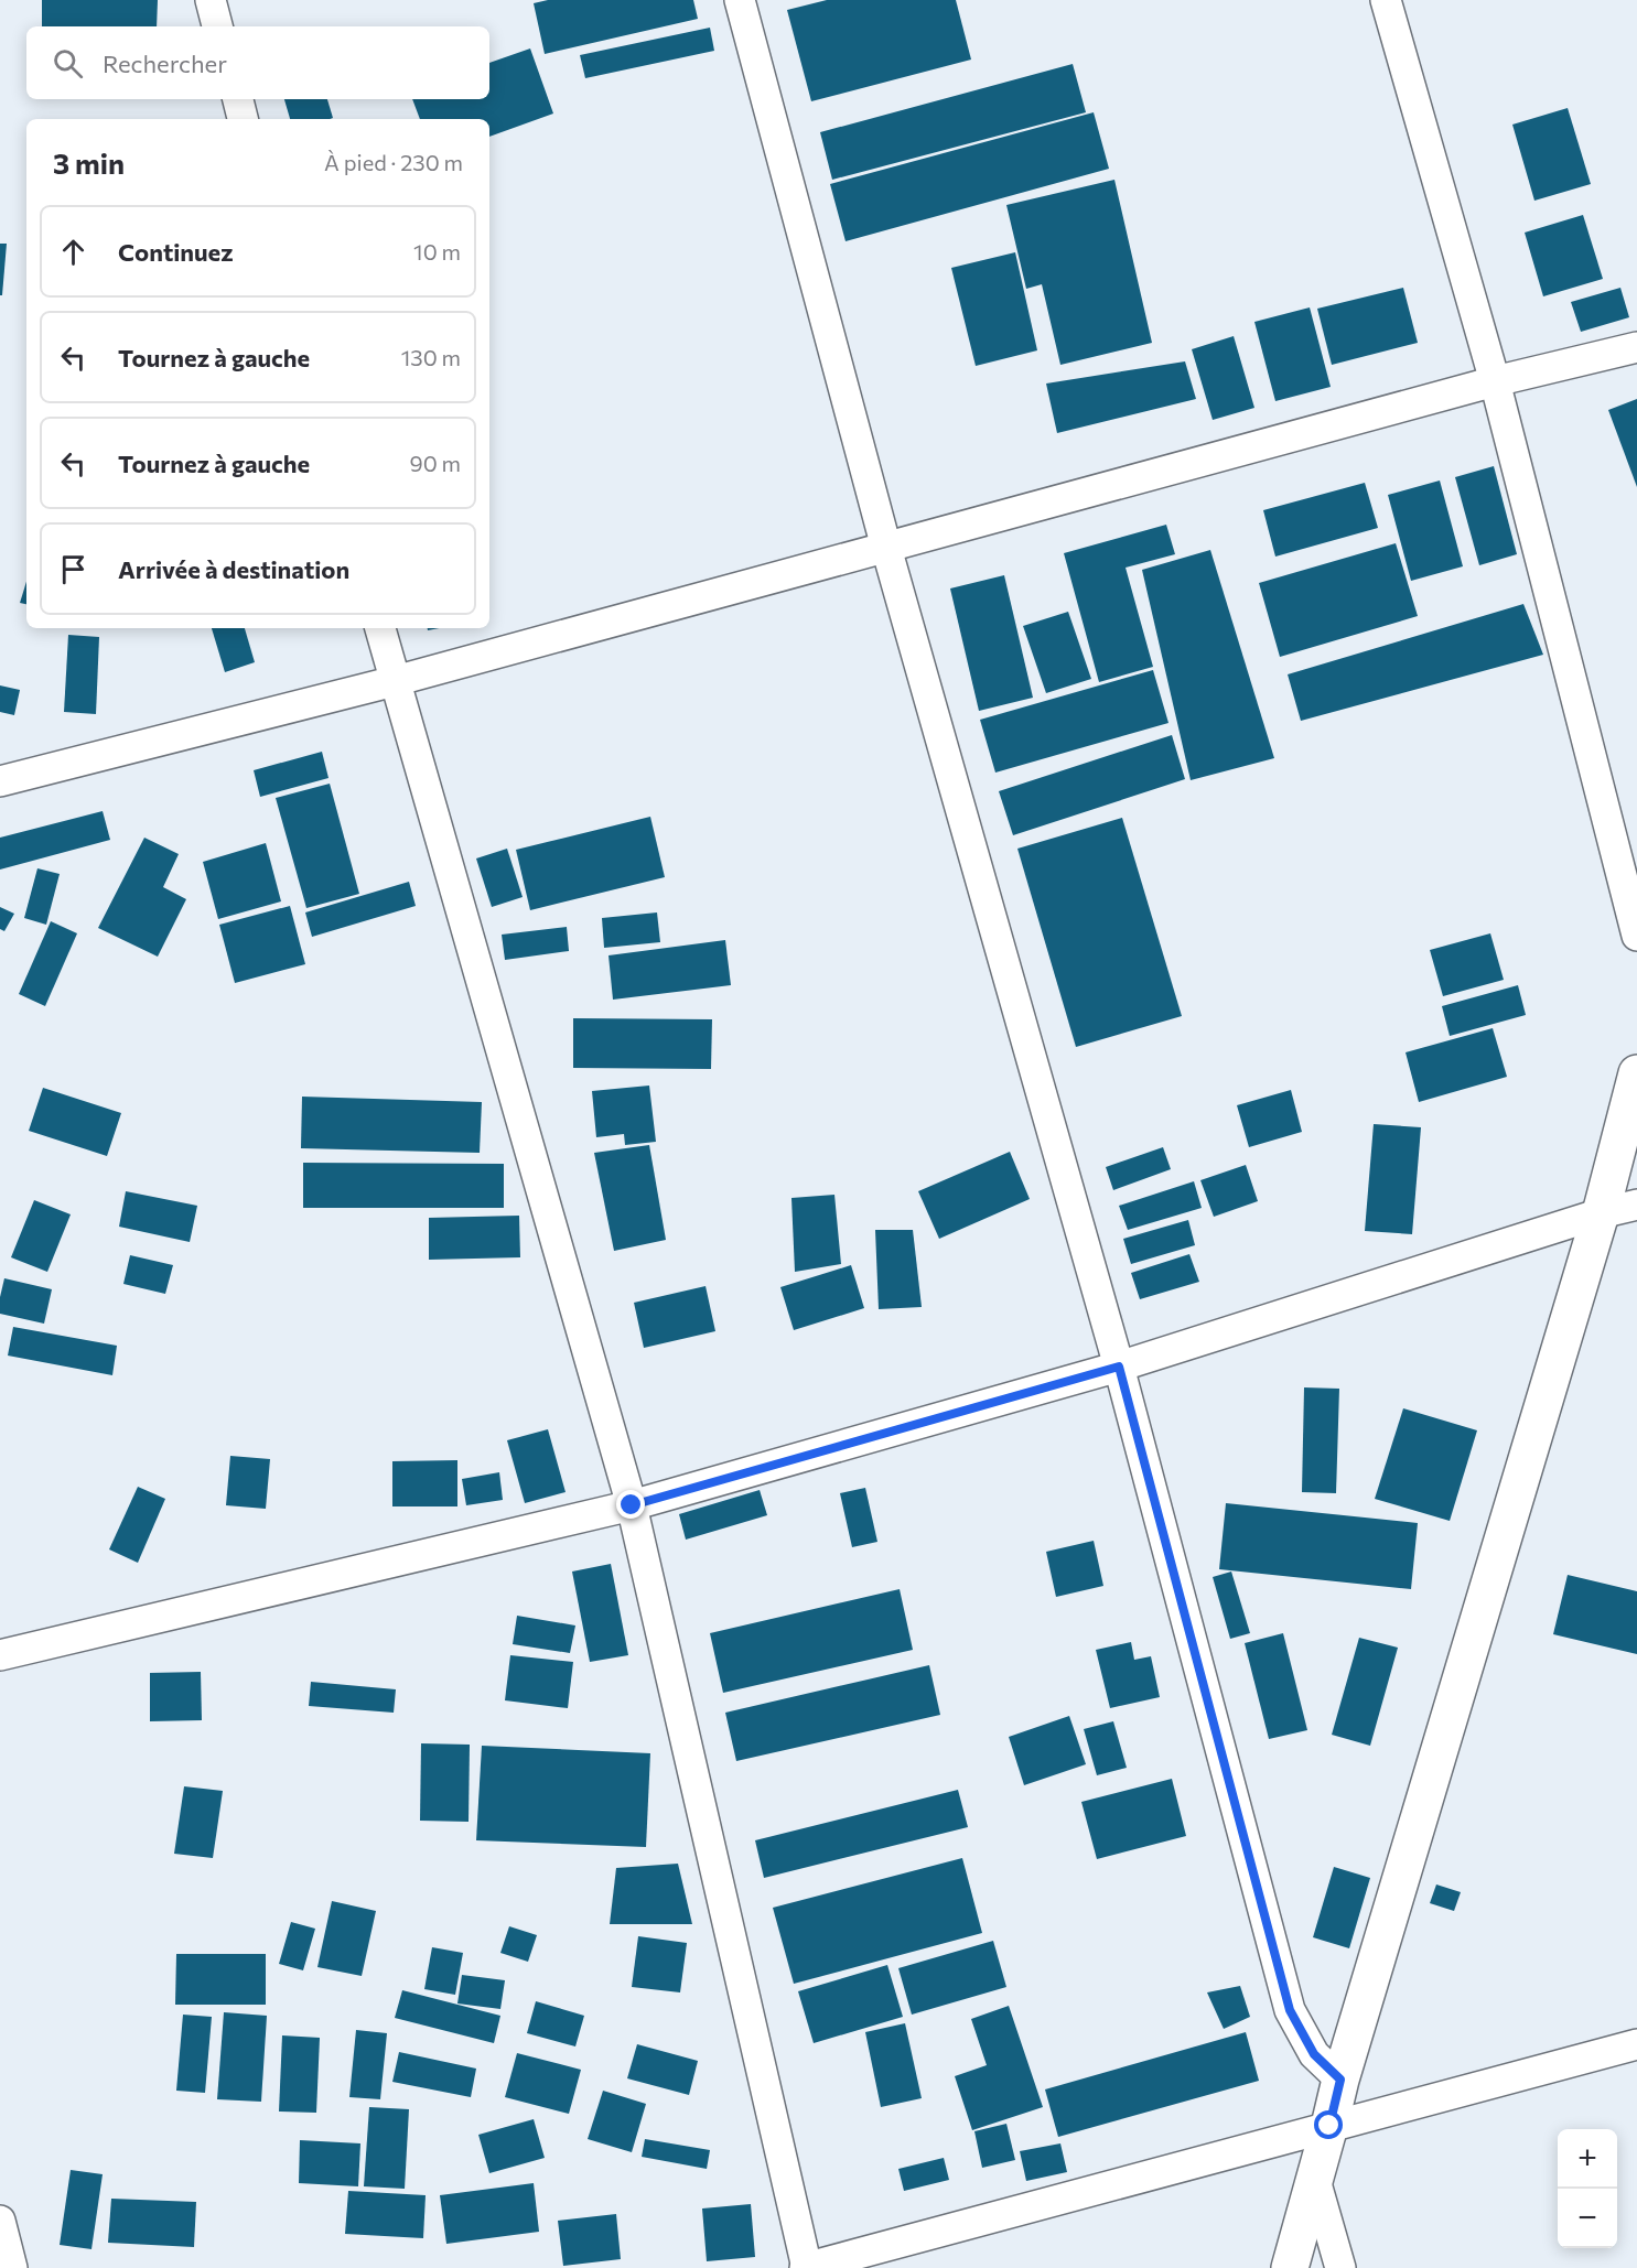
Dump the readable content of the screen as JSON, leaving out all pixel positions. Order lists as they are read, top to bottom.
{
  "page": {
    "search": "Rechercher",
    "heading": ["3 min", "À pied · 230 m"],
    "list": [
      ["Continuez", "10 m"],
      ["Tournez à gauche", "130 m"],
      ["Tournez à gauche", "90 m"],
      "Arrivée à destination"
    ],
    "map_buttons": ["+", "−"]
  }
}
